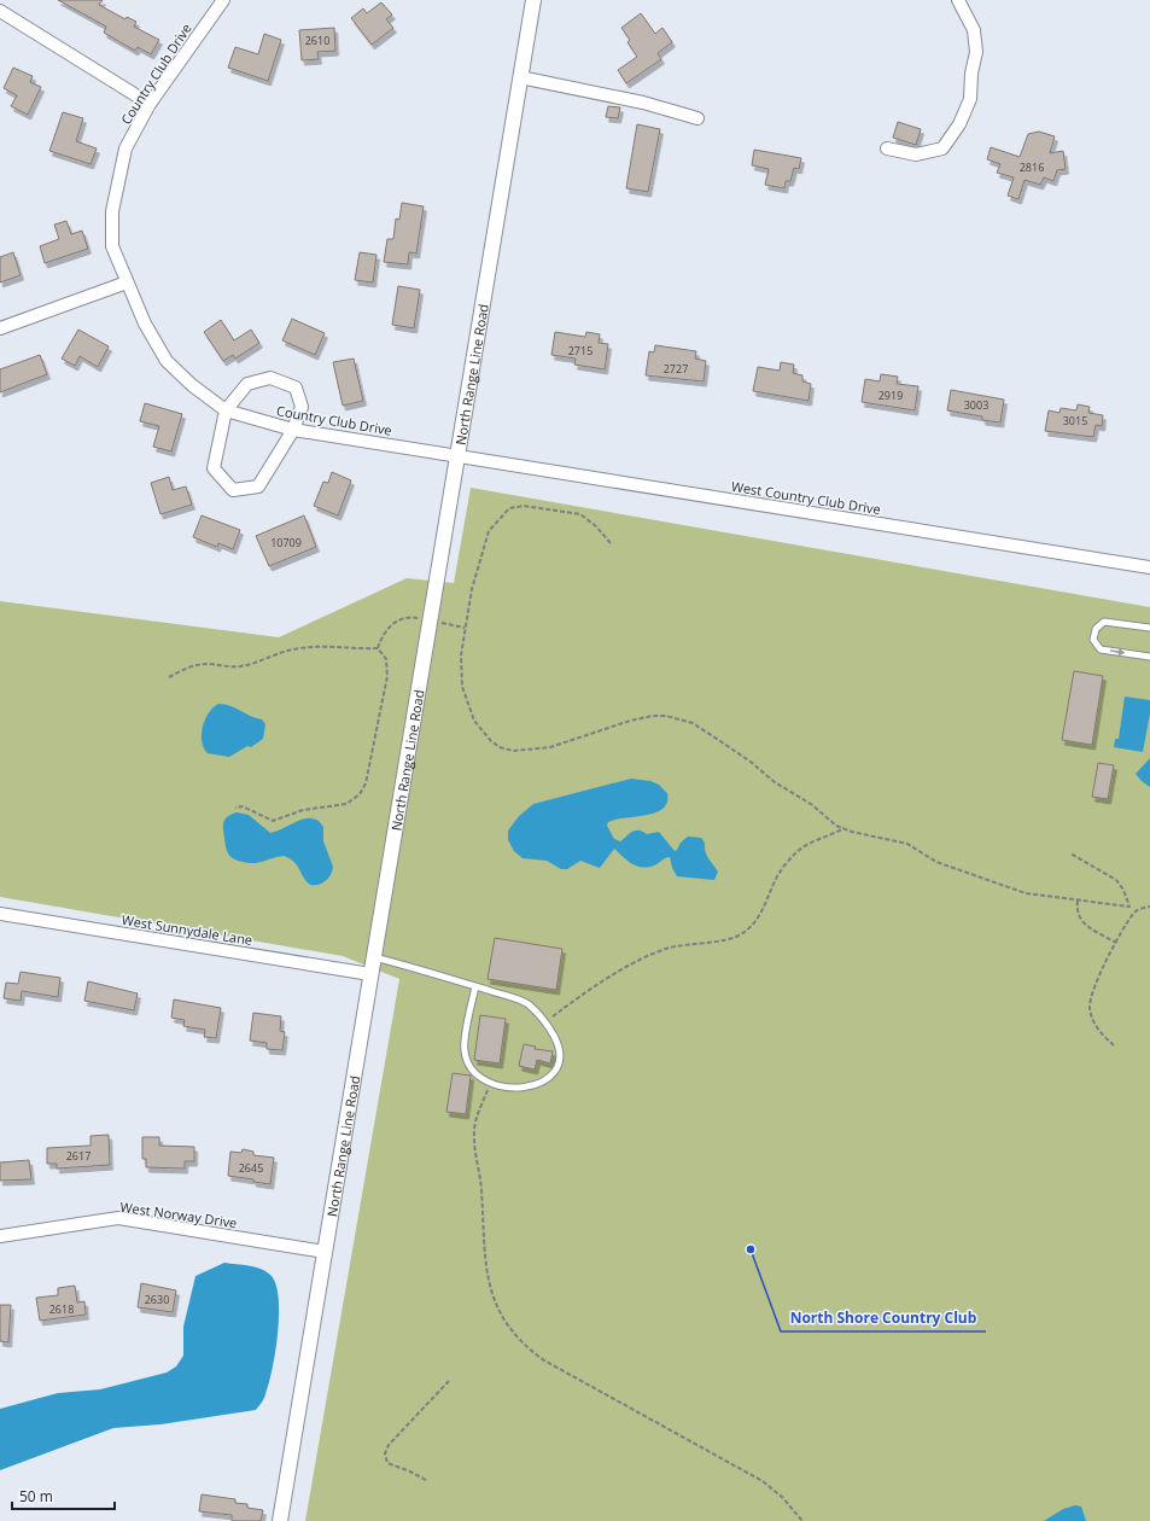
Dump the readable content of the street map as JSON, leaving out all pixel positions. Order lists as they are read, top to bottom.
{
  "streets": {
    "street": [
      "Country Club Drive",
      "North Range Line Road",
      "West Country Club Drive",
      "West Sunnydale Lane",
      "West Norway Drive"
    ]
  },
  "crossings": [
    ["Country Club Drive", "North Range Line Road"],
    ["Country Club Drive", "West Country Club Drive"],
    ["North Range Line Road", "West Country Club Drive"],
    ["North Range Line Road", "West Sunnydale Lane"],
    ["North Range Line Road", "West Norway Drive"]
  ],
  "places": ["North Shore Country Club"],
  "house_numbers": [
    "2610",
    "2816",
    "2715",
    "2727",
    "2919",
    "3003",
    "3015",
    "10709",
    "2617",
    "2645",
    "2630",
    "2618"
  ],
  "scale_bar": "50 m"
}
